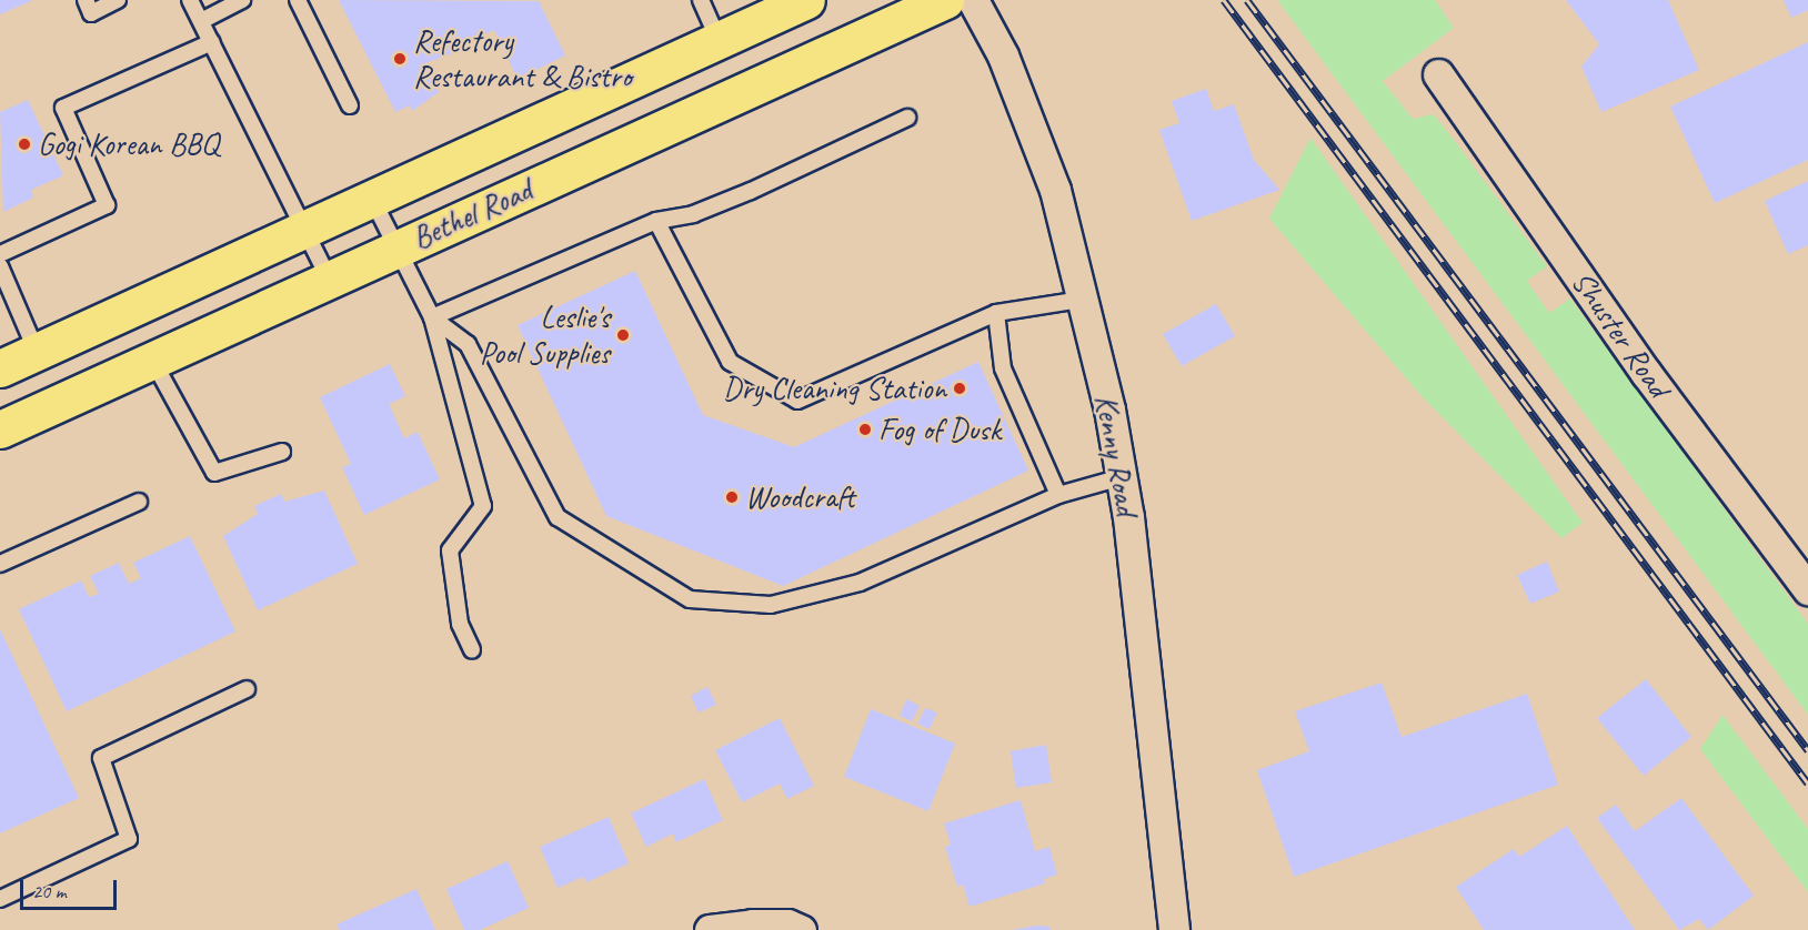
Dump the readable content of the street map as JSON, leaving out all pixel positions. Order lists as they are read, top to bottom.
{
  "streets": {
    "main road": ["Bethel Road"],
    "street": ["Shuster Road", "Kenny Road"]
  },
  "places": [
    "Refectory Restaurant & Bistro",
    "Gogi Korean BBQ",
    "Leslie's Pool Supplies",
    "Dry Cleaning Station",
    "Fog of Dusk",
    "Woodcraft"
  ],
  "scale_bar": "20 m"
}
